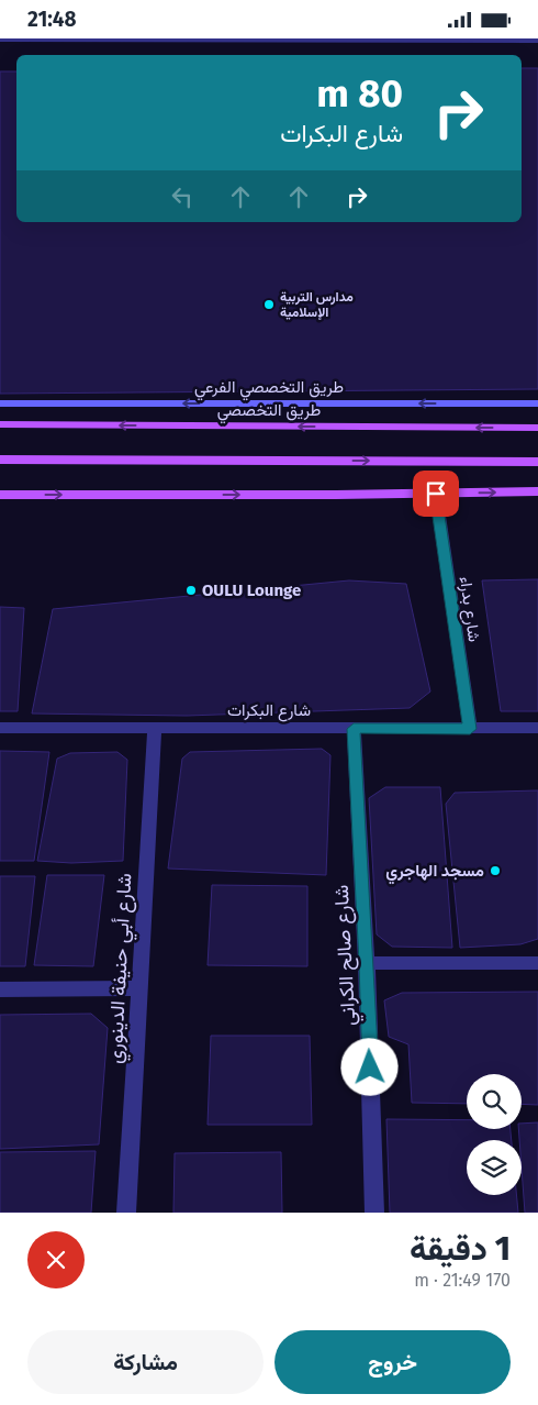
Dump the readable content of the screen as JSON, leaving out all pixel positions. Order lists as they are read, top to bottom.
{
  "streets": {
    "main road": ["طريق التخصصي"],
    "street": [
      "طريق التخصصي الفرعي",
      "شارع بدراء",
      "شارع البكرات",
      "شارع صالح الكراني",
      "شارع أبي حنيفة الدينوري"
    ]
  },
  "crossings": [
    ["شارع بدراء", "شارع البكرات"],
    ["شارع البكرات", "شارع صالح الكراني"],
    ["شارع البكرات", "شارع أبي حنيفة الدينوري"]
  ],
  "one_way": ["طريق التخصصي الفرعي"],
  "places": ["مدارس التربية الإسلامية", "OULU Lounge", "مسجد الهاجري"],
  "page": {
    "status": "21:48",
    "turn": ["80 m", "شارع البكرات"],
    "heading": ["1 دقيقة", "170 m · 21:49"],
    "buttons": ["خروج", "مشاركة"]
  }
}
